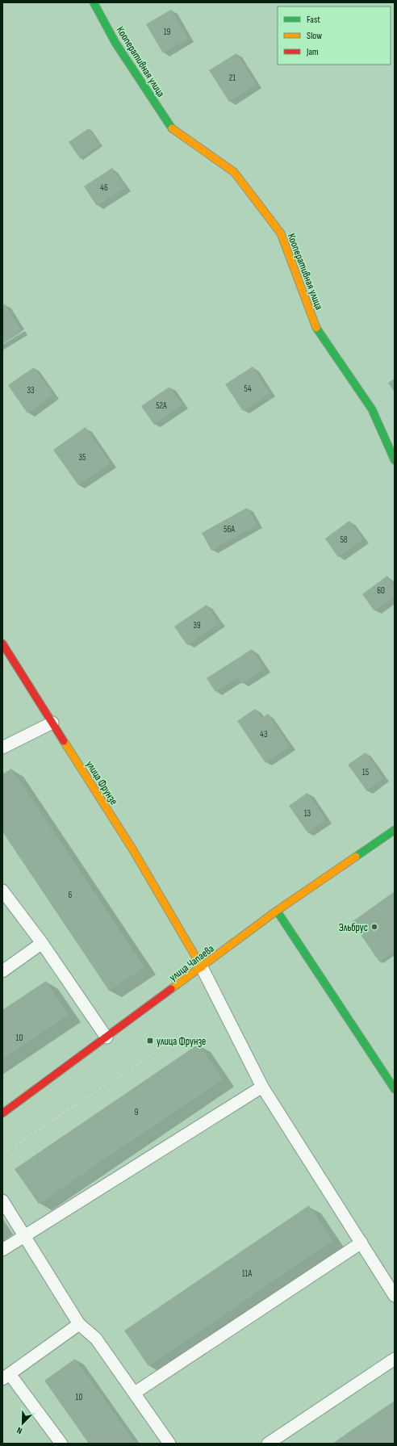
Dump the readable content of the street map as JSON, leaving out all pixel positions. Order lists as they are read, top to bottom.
{
  "streets": {
    "street": ["Кооперативная улица", "улица Фрунзе", "улица Чапаева"]
  },
  "crossings": [
    ["улица Фрунзе", "улица Чапаева"]
  ],
  "places": {
    "other": ["Эльбрус"],
    "transit": ["улица Фрунзе"]
  },
  "house_numbers": [
    "19",
    "21",
    "46",
    "54",
    "33",
    "52А",
    "35",
    "56А",
    "58",
    "60",
    "39",
    "43",
    "15",
    "13",
    "6",
    "10",
    "9",
    "11А",
    "10"
  ],
  "legend": ["Fast", "Slow", "Jam"],
  "north": "bottom left"
}
